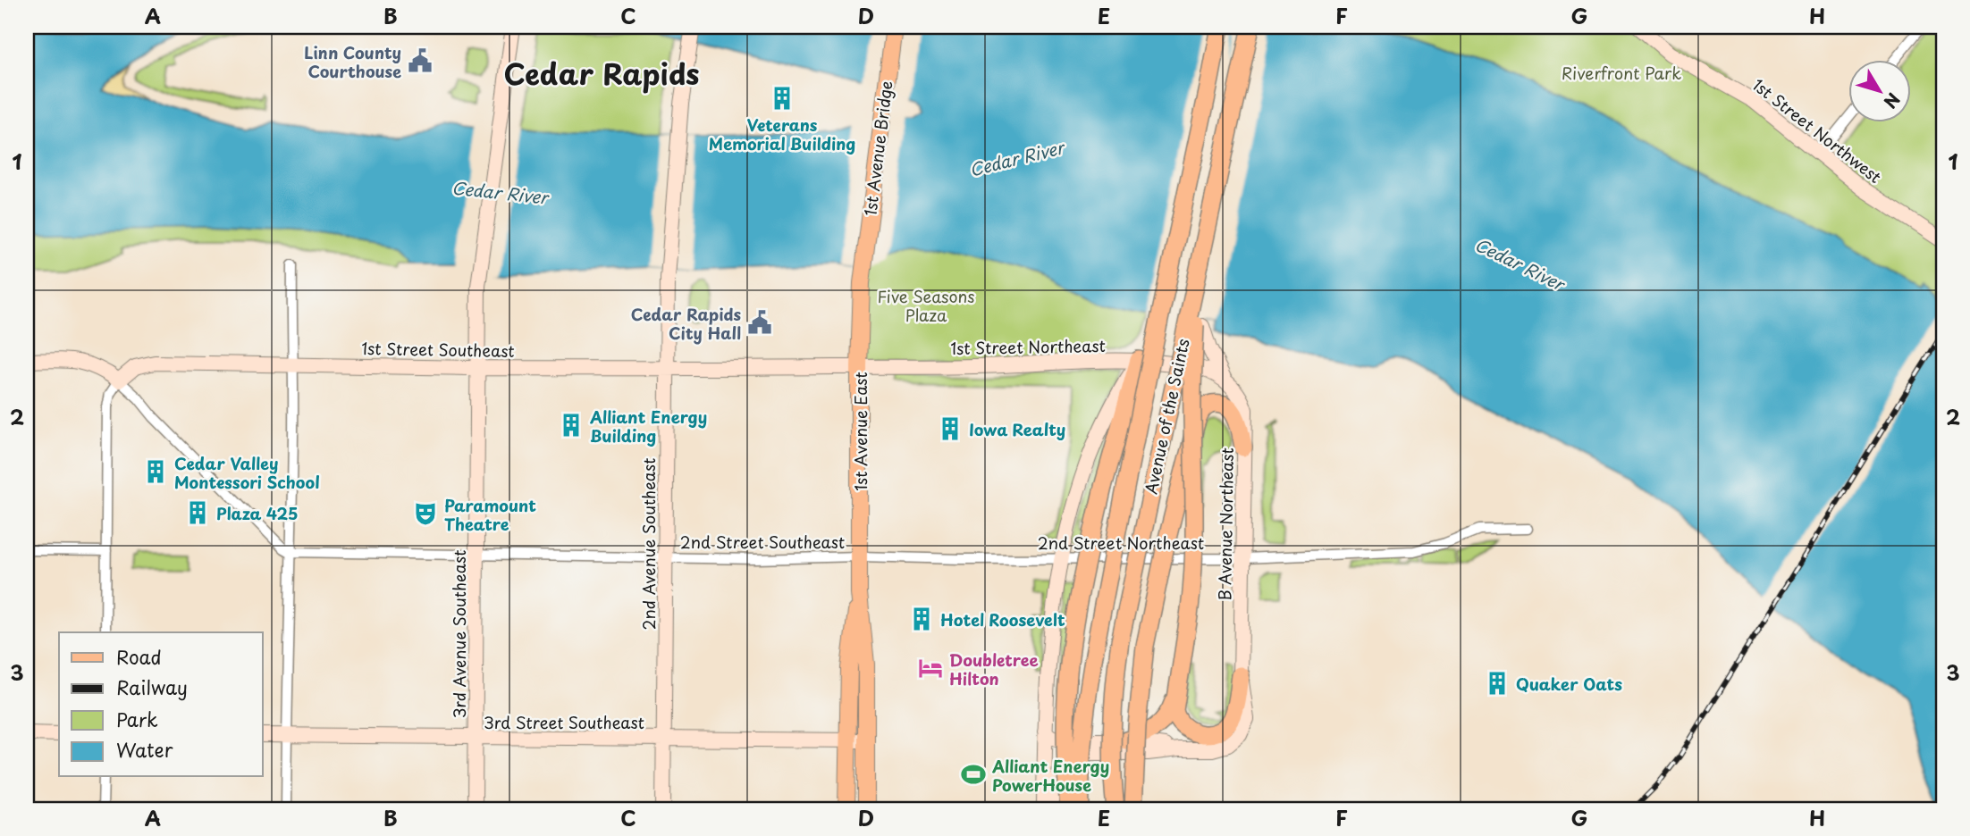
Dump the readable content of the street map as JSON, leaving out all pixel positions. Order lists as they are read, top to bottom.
{
  "streets": {
    "highway": ["Avenue of the Saints"],
    "main road": ["1st Avenue Bridge", "1st Avenue East"],
    "street": [
      "1st Street Northwest",
      "1st Street Northeast",
      "1st Street Southeast",
      "B Avenue Northeast",
      "2nd Street Southeast",
      "2nd Street Northeast",
      "2nd Avenue Southeast",
      "3rd Avenue Southeast",
      "3rd Street Southeast"
    ]
  },
  "crossings": [
    ["1st Avenue Bridge", "1st Avenue East"],
    ["1st Street Northeast", "1st Street Southeast"],
    ["1st Street Northeast", "1st Avenue East"],
    ["1st Street Northeast", "B Avenue Northeast"],
    ["1st Street Southeast", "1st Avenue East"],
    ["1st Street Southeast", "2nd Avenue Southeast"],
    ["1st Street Southeast", "3rd Avenue Southeast"],
    ["1st Avenue East", "2nd Street Southeast"],
    ["1st Avenue East", "2nd Street Northeast"],
    ["1st Avenue East", "3rd Street Southeast"],
    ["B Avenue Northeast", "2nd Street Northeast"],
    ["2nd Street Southeast", "2nd Street Northeast"],
    ["2nd Street Southeast", "2nd Avenue Southeast"],
    ["2nd Street Southeast", "3rd Avenue Southeast"],
    ["2nd Avenue Southeast", "3rd Street Southeast"],
    ["3rd Avenue Southeast", "3rd Street Southeast"]
  ],
  "districts": ["Cedar Rapids"],
  "water": ["Cedar River"],
  "parks": ["Riverfront Park", "Five Seasons Plaza"],
  "places": {
    "public building": ["Linn County Courthouse", "Cedar Rapids City Hall"],
    "building": [
      "Veterans Memorial Building",
      "Alliant Energy Building",
      "Iowa Realty",
      "Cedar Valley Montessori School",
      "Plaza 425",
      "Hotel Roosevelt",
      "Quaker Oats"
    ],
    "theatre": ["Paramount Theatre"],
    "hotel": ["Doubletree Hilton"],
    "sports": ["Alliant Energy PowerHouse"]
  },
  "legend": [
    "Road",
    "Railway",
    "Park",
    "Water"
  ],
  "north": "bottom right",
  "grid": {
    "columns": [
      "A",
      "B",
      "C",
      "D",
      "E",
      "F",
      "G",
      "H"
    ],
    "rows": ["1", "2", "3"]
  }
}
